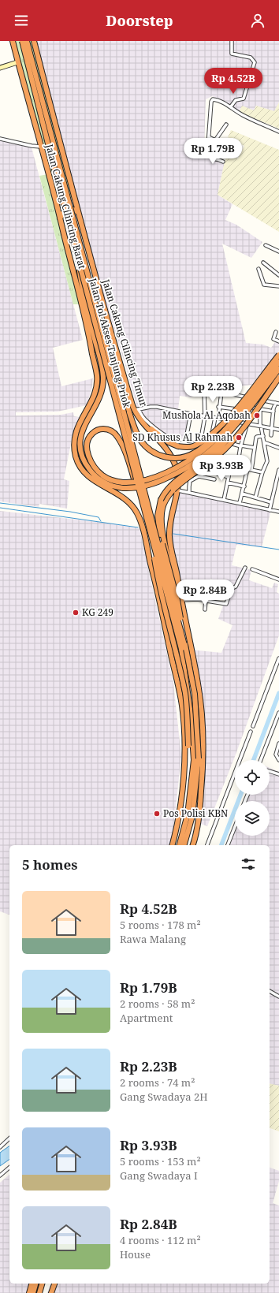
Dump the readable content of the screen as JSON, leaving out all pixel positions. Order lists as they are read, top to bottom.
{
  "streets": {
    "highway": ["Jalan Cakung Cilincing Barat", "Jalan Tol Akses Tanjung Priok", "Jalan Cakung Cilincing Timur"]
  },
  "places": [
    "Mushola Al Aqobah",
    "SD Khusus Al Rahmah",
    "KG 249",
    "Pos Polisi KBN"
  ],
  "page": {
    "header": "Doorstep",
    "price": [
      "Rp 4.52B",
      "Rp 1.79B",
      "Rp 2.23B",
      "Rp 3.93B",
      "Rp 2.84B"
    ],
    "heading": "5 homes",
    "list": [
      {
        "name": "Rp 4.52B",
        "note": "5 rooms · 178 m² · Rawa Malang"
      },
      {
        "name": "Rp 1.79B",
        "note": "2 rooms · 58 m² · Apartment"
      },
      {
        "name": "Rp 2.23B",
        "note": "2 rooms · 74 m² · Gang Swadaya 2H"
      },
      {
        "name": "Rp 3.93B",
        "note": "5 rooms · 153 m² · Gang Swadaya I"
      },
      {
        "name": "Rp 2.84B",
        "note": "4 rooms · 112 m² · House"
      }
    ]
  }
}
